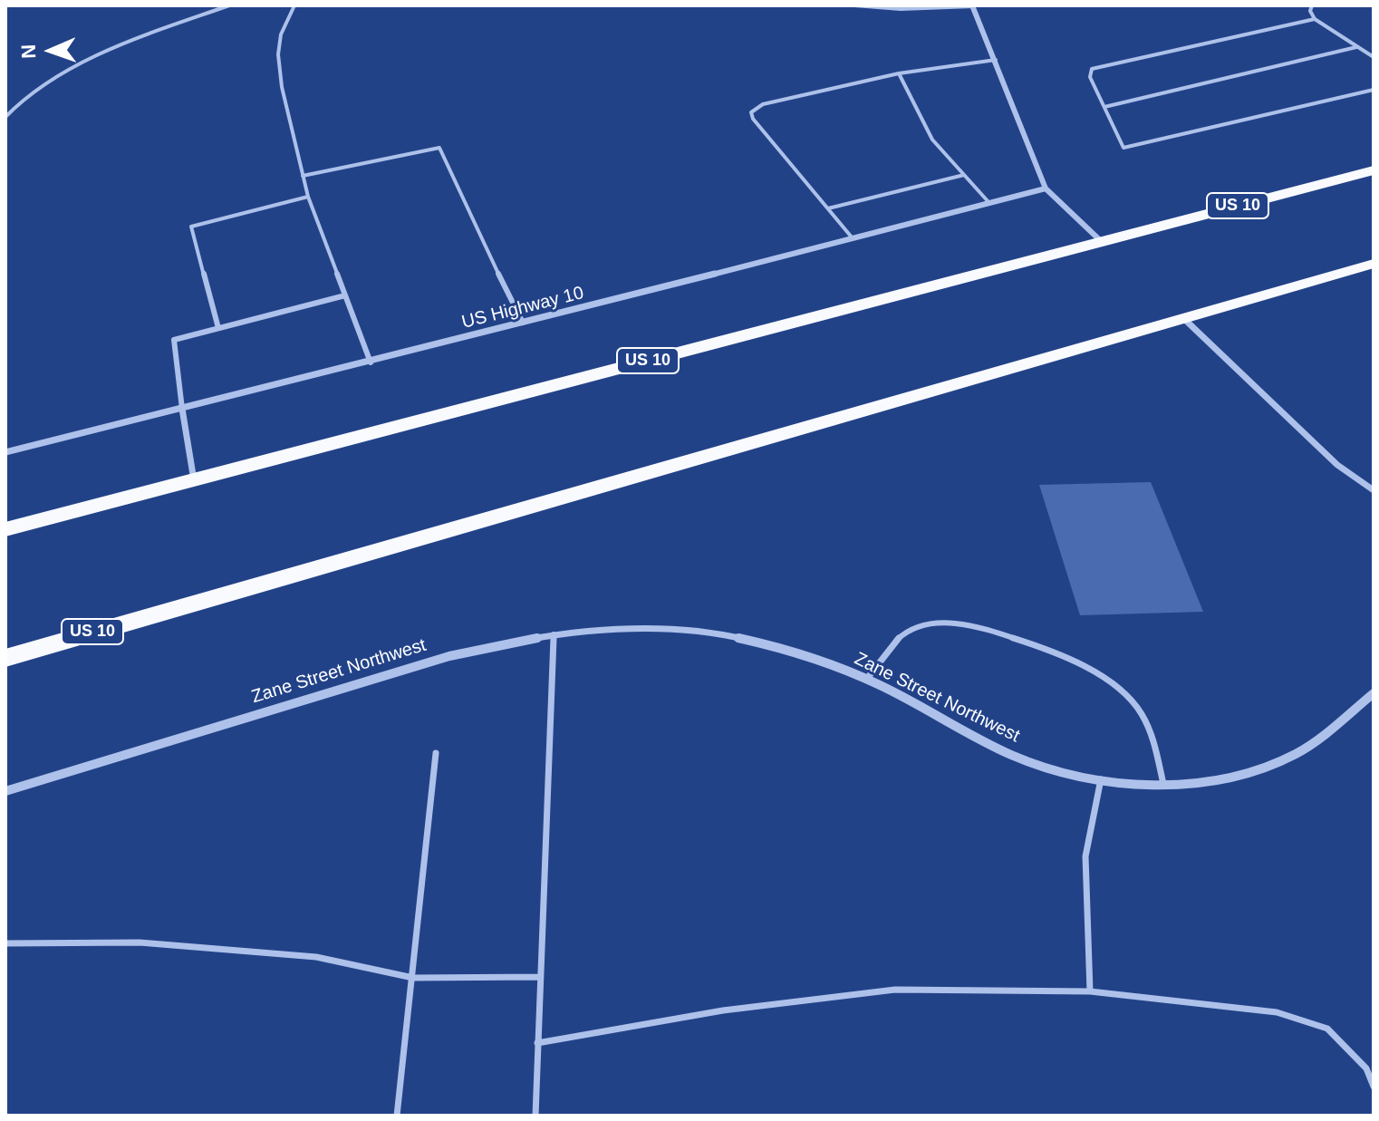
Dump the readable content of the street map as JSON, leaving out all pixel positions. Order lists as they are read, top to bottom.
{
  "streets": {
    "highway": ["US 10"],
    "street": ["US Highway 10", "Zane Street Northwest"]
  },
  "north": "left"
}
